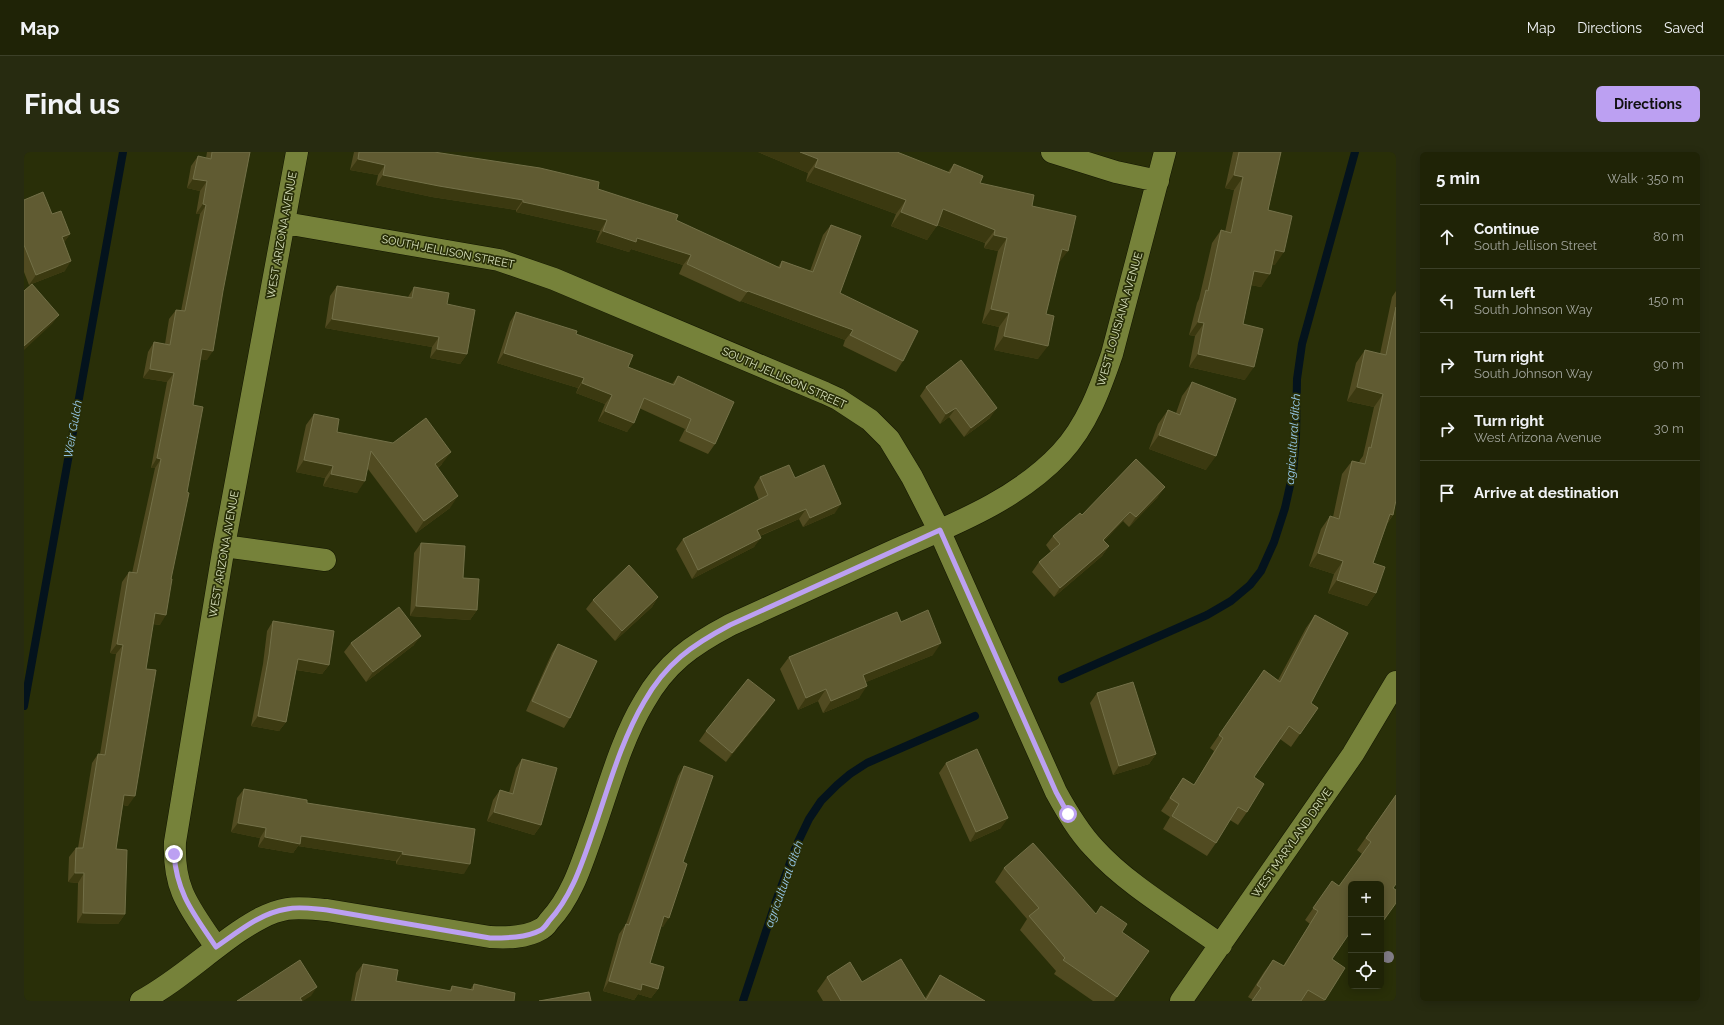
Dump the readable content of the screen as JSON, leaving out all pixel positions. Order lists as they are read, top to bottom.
{
  "streets": {
    "street": [
      "WEST ARIZONA AVENUE",
      "SOUTH JELLISON STREET",
      "WEST LOUISIANA AVENUE",
      "WEST MARYLAND DRIVE"
    ]
  },
  "crossings": [
    ["WEST ARIZONA AVENUE", "SOUTH JELLISON STREET"],
    ["WEST ARIZONA AVENUE", "WEST LOUISIANA AVENUE"],
    ["SOUTH JELLISON STREET", "WEST LOUISIANA AVENUE"],
    ["SOUTH JELLISON STREET", "WEST MARYLAND DRIVE"]
  ],
  "water": ["Weir Gulch", "agricultural ditch"],
  "page": {
    "header": "Map",
    "nav": ["Map", "Directions", "Saved"],
    "buttons": "Directions",
    "title": "Find us",
    "heading": ["5 min", "Walk · 350 m"],
    "list": [
      ["Continue", "South Jellison Street", "80 m"],
      ["Turn left", "South Johnson Way", "150 m"],
      ["Turn right", "South Johnson Way", "90 m"],
      ["Turn right", "West Arizona Avenue", "30 m"],
      "Arrive at destination"
    ],
    "map_buttons": ["+", "−"]
  }
}
